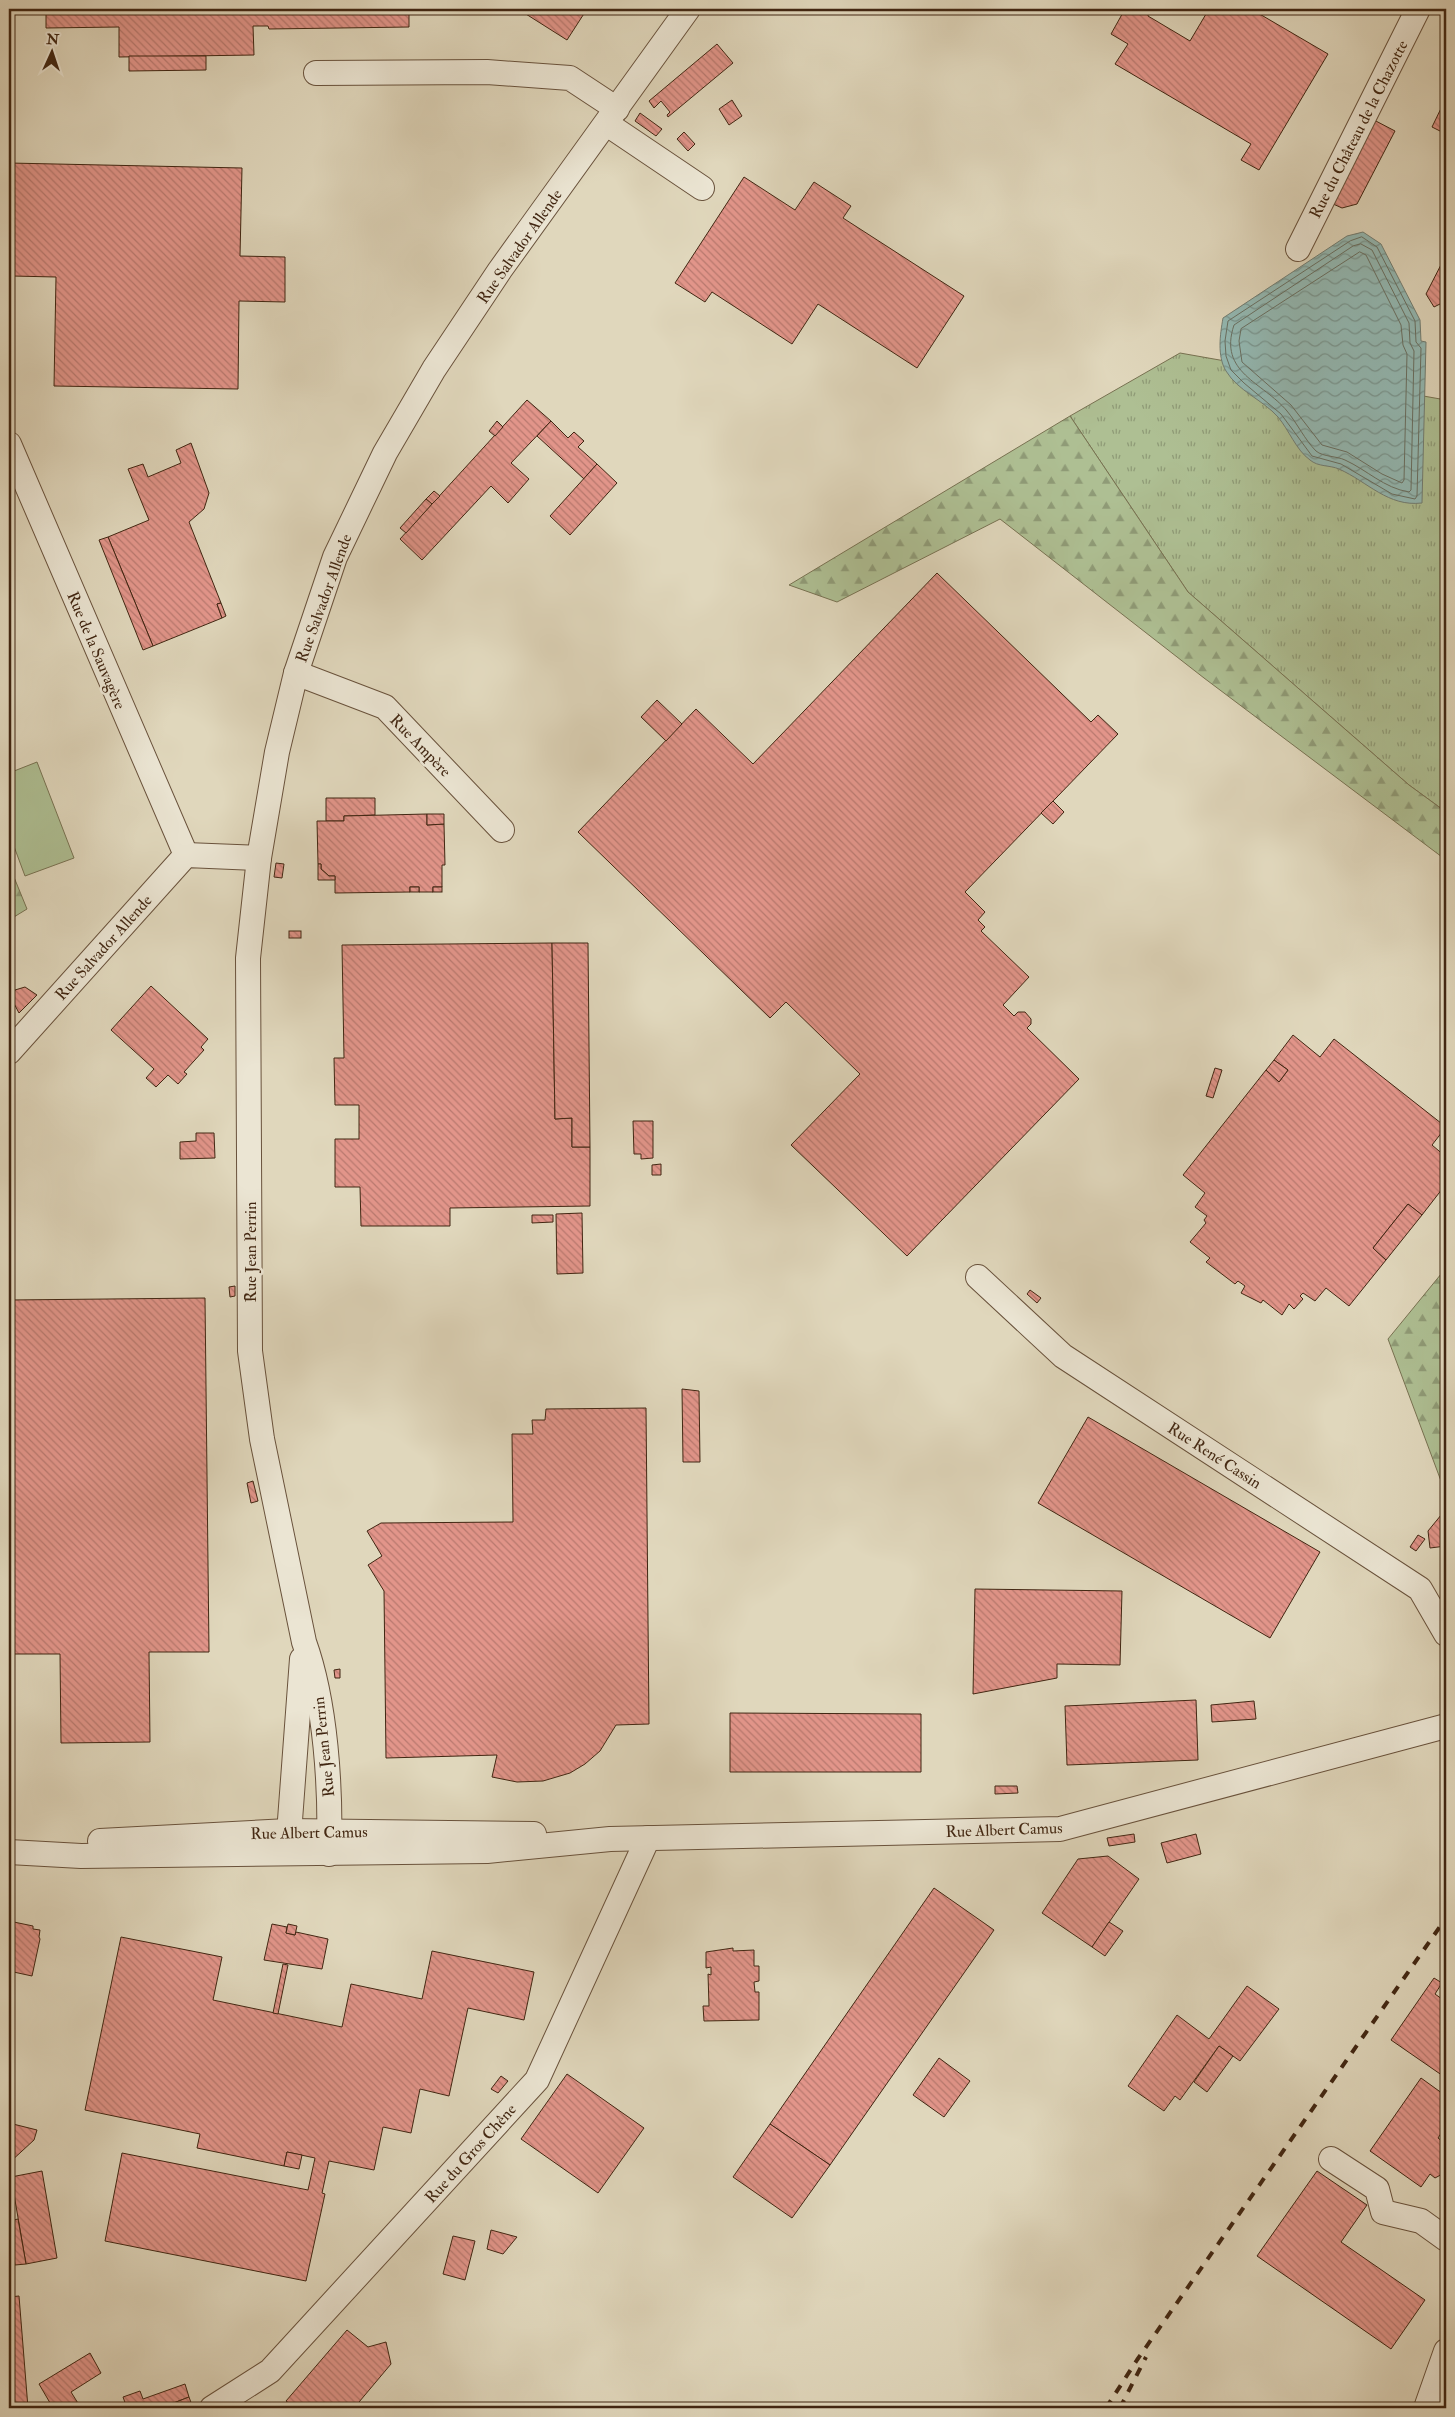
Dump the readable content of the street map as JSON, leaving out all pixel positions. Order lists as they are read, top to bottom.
{
  "streets": {
    "street": [
      "Rue du Château de la Chazotte",
      "Rue Salvador Allende",
      "Rue de la Sauvagère",
      "Rue Ampère",
      "Rue Jean Perrin",
      "Rue René Cassin",
      "Rue Albert Camus",
      "Rue du Gros Chêne"
    ]
  },
  "crossings": [
    ["Rue Salvador Allende", "Rue de la Sauvagère"],
    ["Rue Salvador Allende", "Rue Ampère"],
    ["Rue Salvador Allende", "Rue Jean Perrin"],
    ["Rue Jean Perrin", "Rue Albert Camus"],
    ["Rue Albert Camus", "Rue du Gros Chêne"]
  ],
  "north": "top"
}
